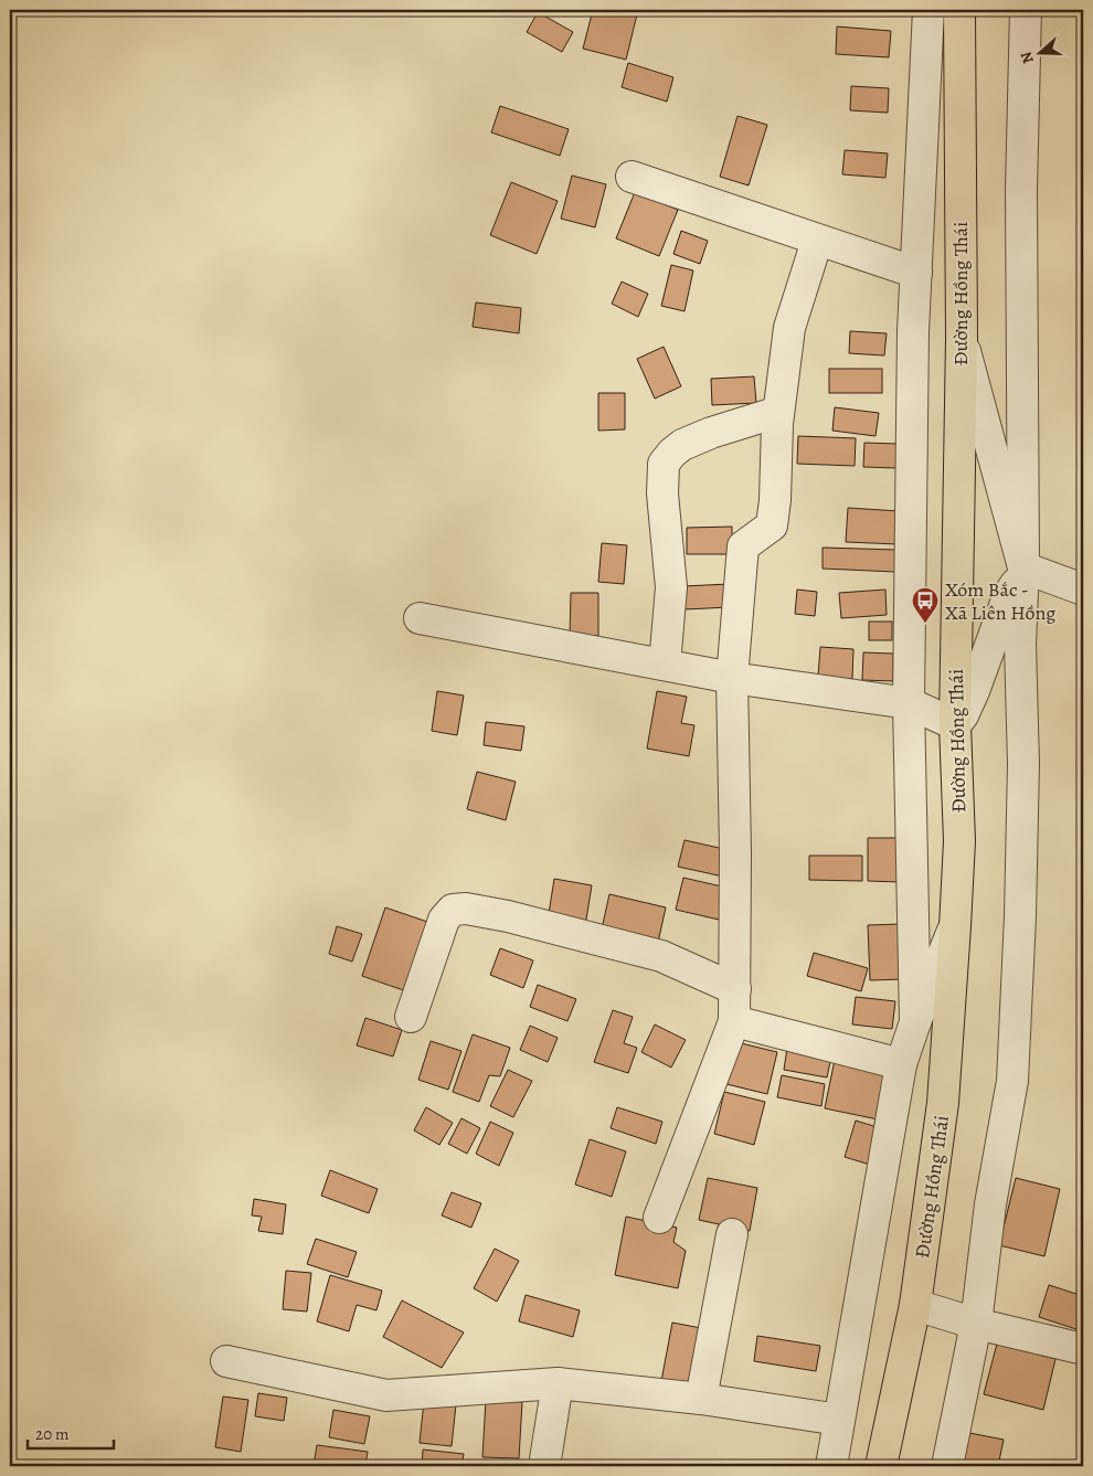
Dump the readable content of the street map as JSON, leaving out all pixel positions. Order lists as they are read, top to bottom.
{
  "streets": {
    "main road": ["Đường Hồng Thái"]
  },
  "places": {
    "bus stop": ["Xóm Bắc - Xã Liên Hồng"]
  },
  "scale_bar": "20 m",
  "north": "left"
}
